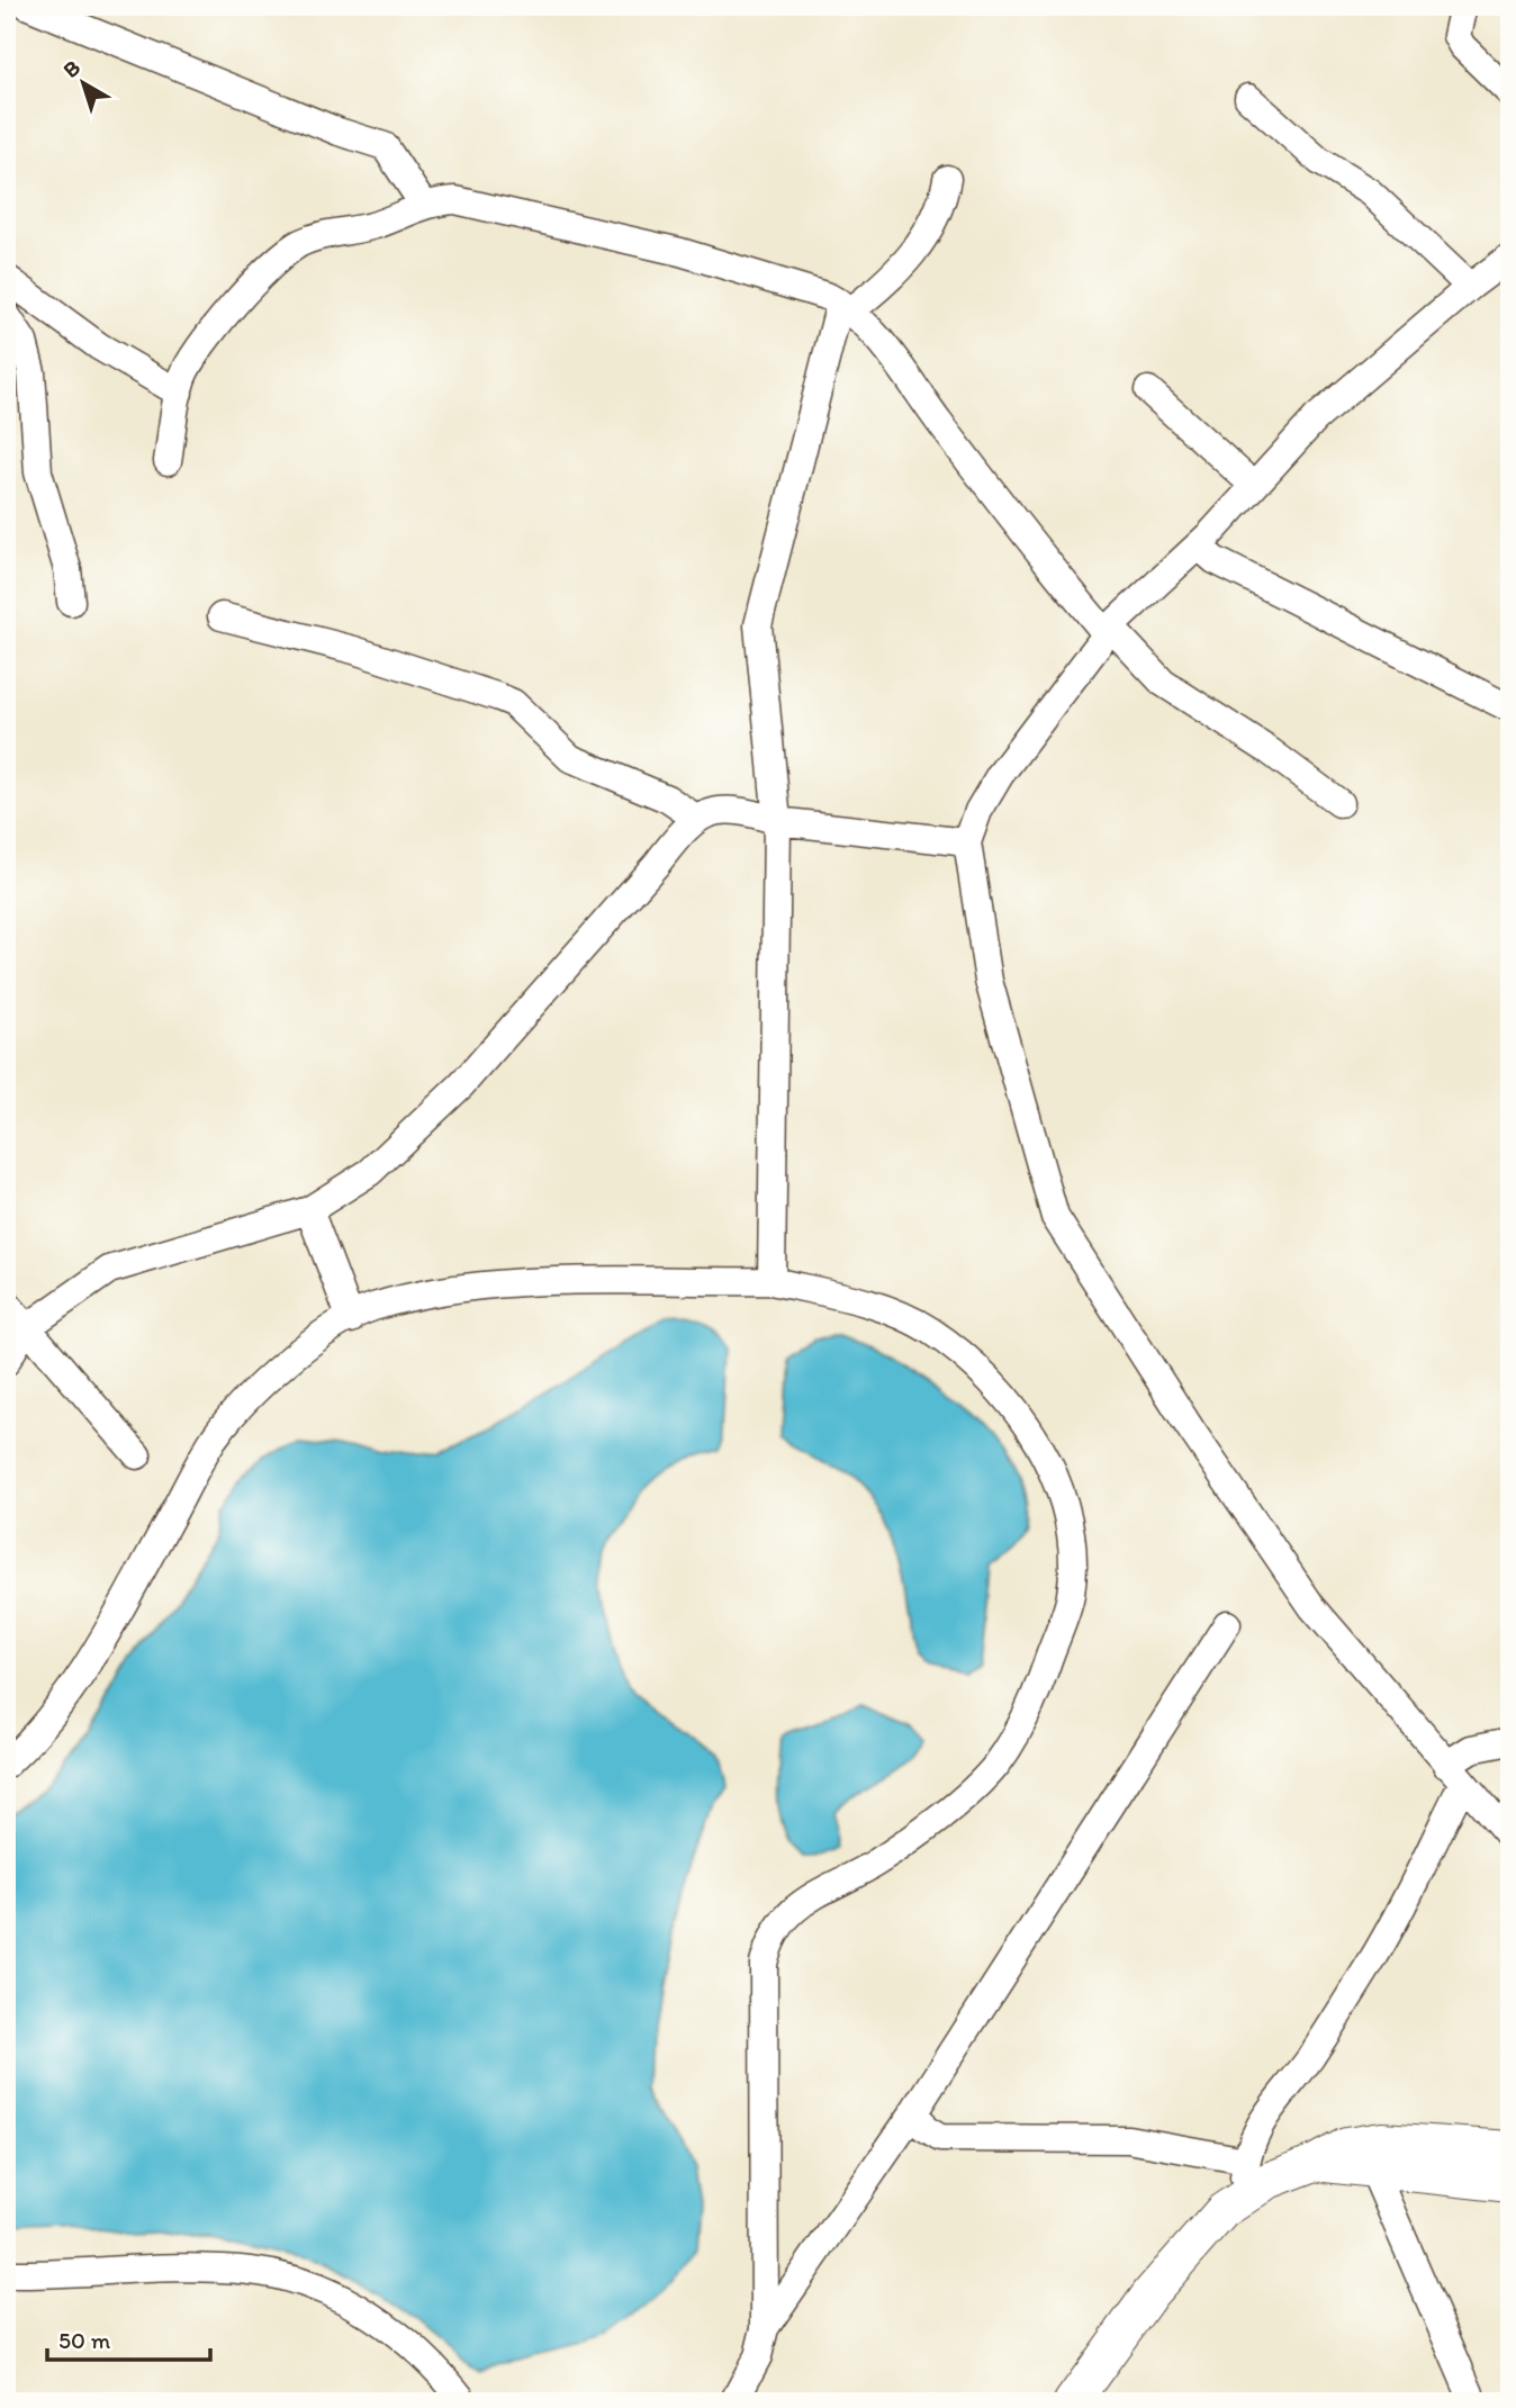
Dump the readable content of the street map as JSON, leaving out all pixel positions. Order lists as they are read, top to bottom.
{
  "scale_bar": "50 m",
  "north": "top left"
}
